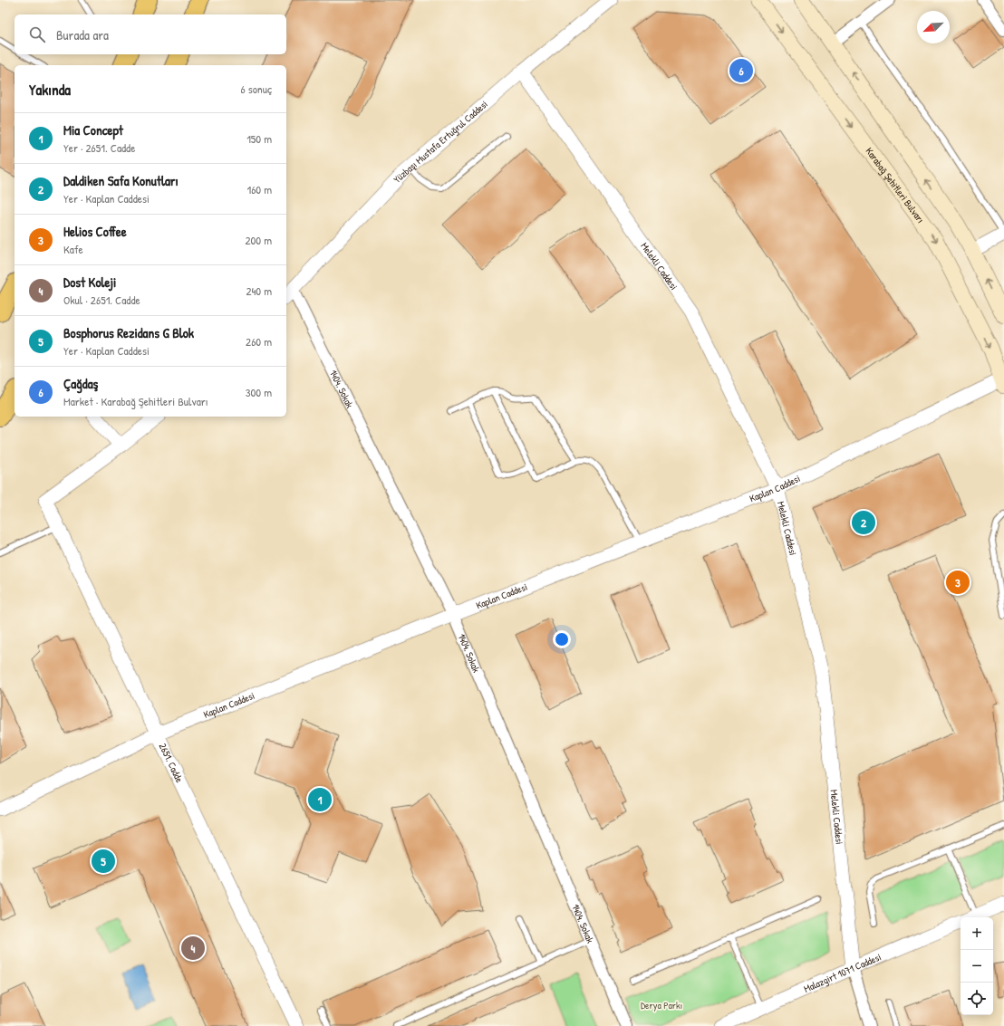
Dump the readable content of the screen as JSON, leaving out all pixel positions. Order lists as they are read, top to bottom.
{
  "streets": {
    "main road": ["Karabağ Şehitleri Bulvarı"],
    "street": [
      "Yüzbaşı Mustafa Ertuğrul Caddesi",
      "Melekli Caddesi",
      "1404. Sokak",
      "Kaplan Caddesi",
      "2651. Cadde",
      "Malazgirt 1071 Caddesi"
    ]
  },
  "crossings": [
    ["Yüzbaşı Mustafa Ertuğrul Caddesi", "Melekli Caddesi"],
    ["Yüzbaşı Mustafa Ertuğrul Caddesi", "1404. Sokak"],
    ["Karabağ Şehitleri Bulvarı", "Kaplan Caddesi"],
    ["Melekli Caddesi", "Kaplan Caddesi"],
    ["Melekli Caddesi", "Malazgirt 1071 Caddesi"],
    ["1404. Sokak", "Kaplan Caddesi"],
    ["Kaplan Caddesi", "2651. Cadde"]
  ],
  "parks": ["Derya Parkı"],
  "north": "bottom left",
  "page": {
    "search": "Burada ara",
    "pins": [
      "6",
      "2",
      "3",
      "1",
      "5",
      "4"
    ],
    "heading": ["Yakında", "6 sonuç"],
    "list": [
      {
        "mark": "1",
        "name": "Mia Concept",
        "note": "Yer · 2651. Cadde",
        "value": "150 m"
      },
      {
        "mark": "2",
        "name": "Daldiken Safa Konutları",
        "note": "Yer · Kaplan Caddesi",
        "value": "160 m"
      },
      {
        "mark": "3",
        "name": "Helios Coffee",
        "note": "Kafe",
        "value": "200 m"
      },
      {
        "mark": "4",
        "name": "Dost Koleji",
        "note": "Okul · 2651. Cadde",
        "value": "240 m"
      },
      {
        "mark": "5",
        "name": "Bosphorus Rezidans G Blok",
        "note": "Yer · Kaplan Caddesi",
        "value": "260 m"
      },
      {
        "mark": "6",
        "name": "Çağdaş",
        "note": "Market · Karabağ Şehitleri Bulvarı",
        "value": "300 m"
      }
    ],
    "map_buttons": ["+", "−"]
  }
}
